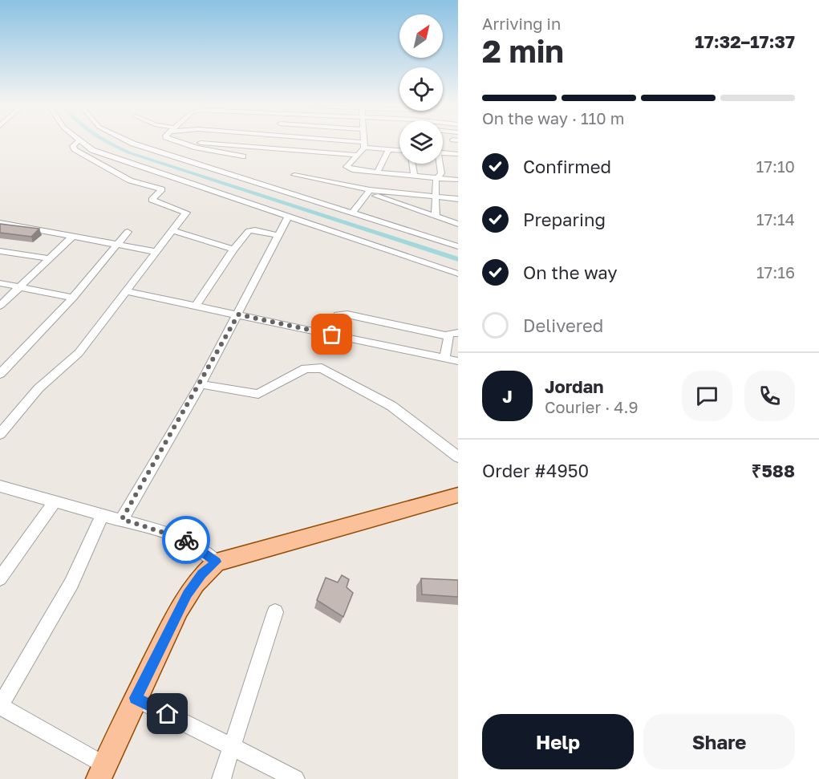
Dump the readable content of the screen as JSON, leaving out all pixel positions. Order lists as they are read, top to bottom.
{
  "north": "top right",
  "page": {
    "heading": ["2 min", "Arriving in", "17:32–17:37"],
    "panel": [
      "Jordan",
      "Courier · 4.9",
      "Order #4950",
      "₹588"
    ],
    "bar": "On the way · 110 m",
    "list": [
      ["Confirmed", "17:10"],
      ["Preparing", "17:14"],
      ["On the way", "17:16"],
      "Delivered"
    ],
    "round": "J",
    "buttons": ["Help", "Share"]
  }
}
